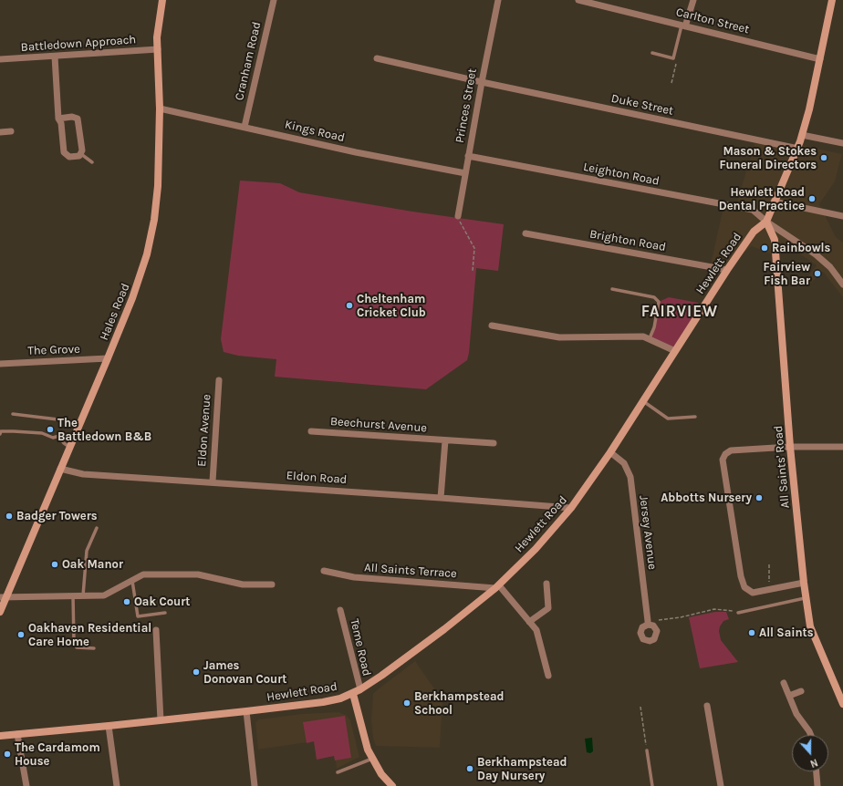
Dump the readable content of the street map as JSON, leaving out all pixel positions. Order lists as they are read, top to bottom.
{
  "streets": {
    "street": [
      "Carlton Street",
      "Battledown Approach",
      "Cranham Road",
      "Duke Street",
      "Princes Street",
      "Kings Road",
      "Leighton Road",
      "Brighton Road",
      "Hewlett Road",
      "Hales Road",
      "The Grove",
      "Beechurst Avenue",
      "Eldon Avenue",
      "All Saints' Road",
      "Eldon Road",
      "Jersey Avenue",
      "All Saints Terrace",
      "Teme Road"
    ]
  },
  "crossings": [
    ["Battledown Approach", "Hales Road"],
    ["Cranham Road", "Kings Road"],
    ["Duke Street", "Princes Street"],
    ["Princes Street", "Kings Road"],
    ["Princes Street", "Leighton Road"],
    ["Kings Road", "Hales Road"],
    ["Leighton Road", "Hewlett Road"],
    ["Leighton Road", "All Saints' Road"],
    ["Brighton Road", "Hewlett Road"],
    ["Hewlett Road", "All Saints' Road"],
    ["Hewlett Road", "Eldon Road"],
    ["Hewlett Road", "Jersey Avenue"],
    ["Hewlett Road", "All Saints Terrace"],
    ["Hewlett Road", "Teme Road"],
    ["Hales Road", "The Grove"],
    ["Hales Road", "Eldon Road"],
    ["Eldon Avenue", "Eldon Road"]
  ],
  "districts": ["FAIRVIEW"],
  "places": [
    "Mason & Stokes Funeral Directors",
    "Hewlett Road Dental Practice",
    "Rainbowls",
    "Fairview Fish Bar",
    "Cheltenham Cricket Club",
    "The Battledown B&B",
    "Abbotts Nursery",
    "Badger Towers",
    "Oak Manor",
    "Oak Court",
    "All Saints",
    "Oakhaven Residential Care Home",
    "James Donovan Court",
    "Berkhampstead School",
    "The Cardamom House",
    "Berkhampstead Day Nursery"
  ],
  "north": "bottom"
}
